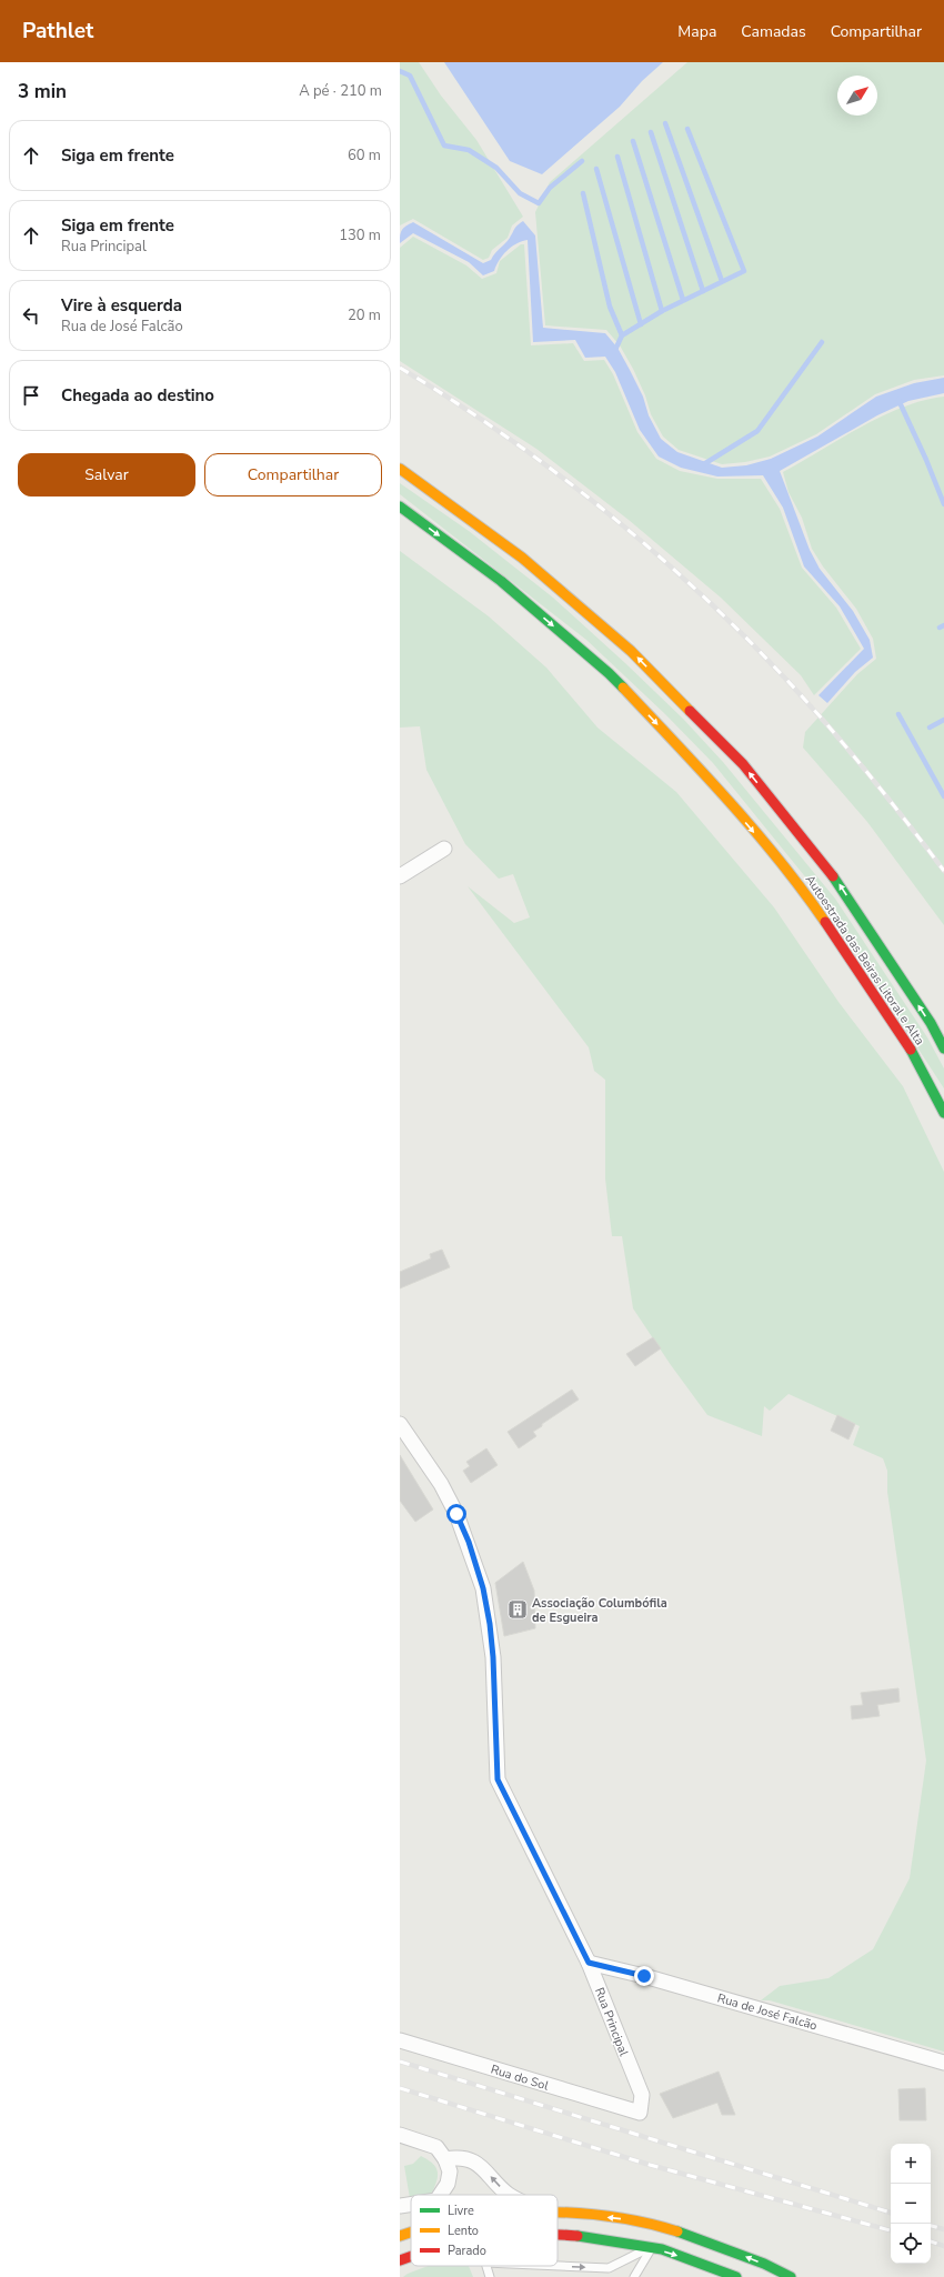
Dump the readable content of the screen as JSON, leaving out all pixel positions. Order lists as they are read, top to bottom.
{
  "streets": {
    "main road": ["Autoestrada das Beiras Litoral e Alta"],
    "street": ["Rua de José Falcão", "Rua Principal", "Rua do Sol"]
  },
  "crossings": [
    ["Rua de José Falcão", "Rua Principal"],
    ["Rua Principal", "Rua do Sol"]
  ],
  "places": {
    "building": ["Associação Columbófila de Esgueira"]
  },
  "legend": ["Livre", "Lento", "Parado"],
  "north": "top right",
  "page": {
    "header": "Pathlet",
    "nav": ["Mapa", "Camadas", "Compartilhar"],
    "heading": ["3 min", "A pé · 210 m"],
    "list": [
      ["Siga em frente", "60 m"],
      ["Siga em frente", "Rua Principal", "130 m"],
      ["Vire à esquerda", "Rua de José Falcão", "20 m"],
      "Chegada ao destino"
    ],
    "buttons": ["Salvar", "Compartilhar"],
    "map_buttons": ["+", "−"]
  }
}
